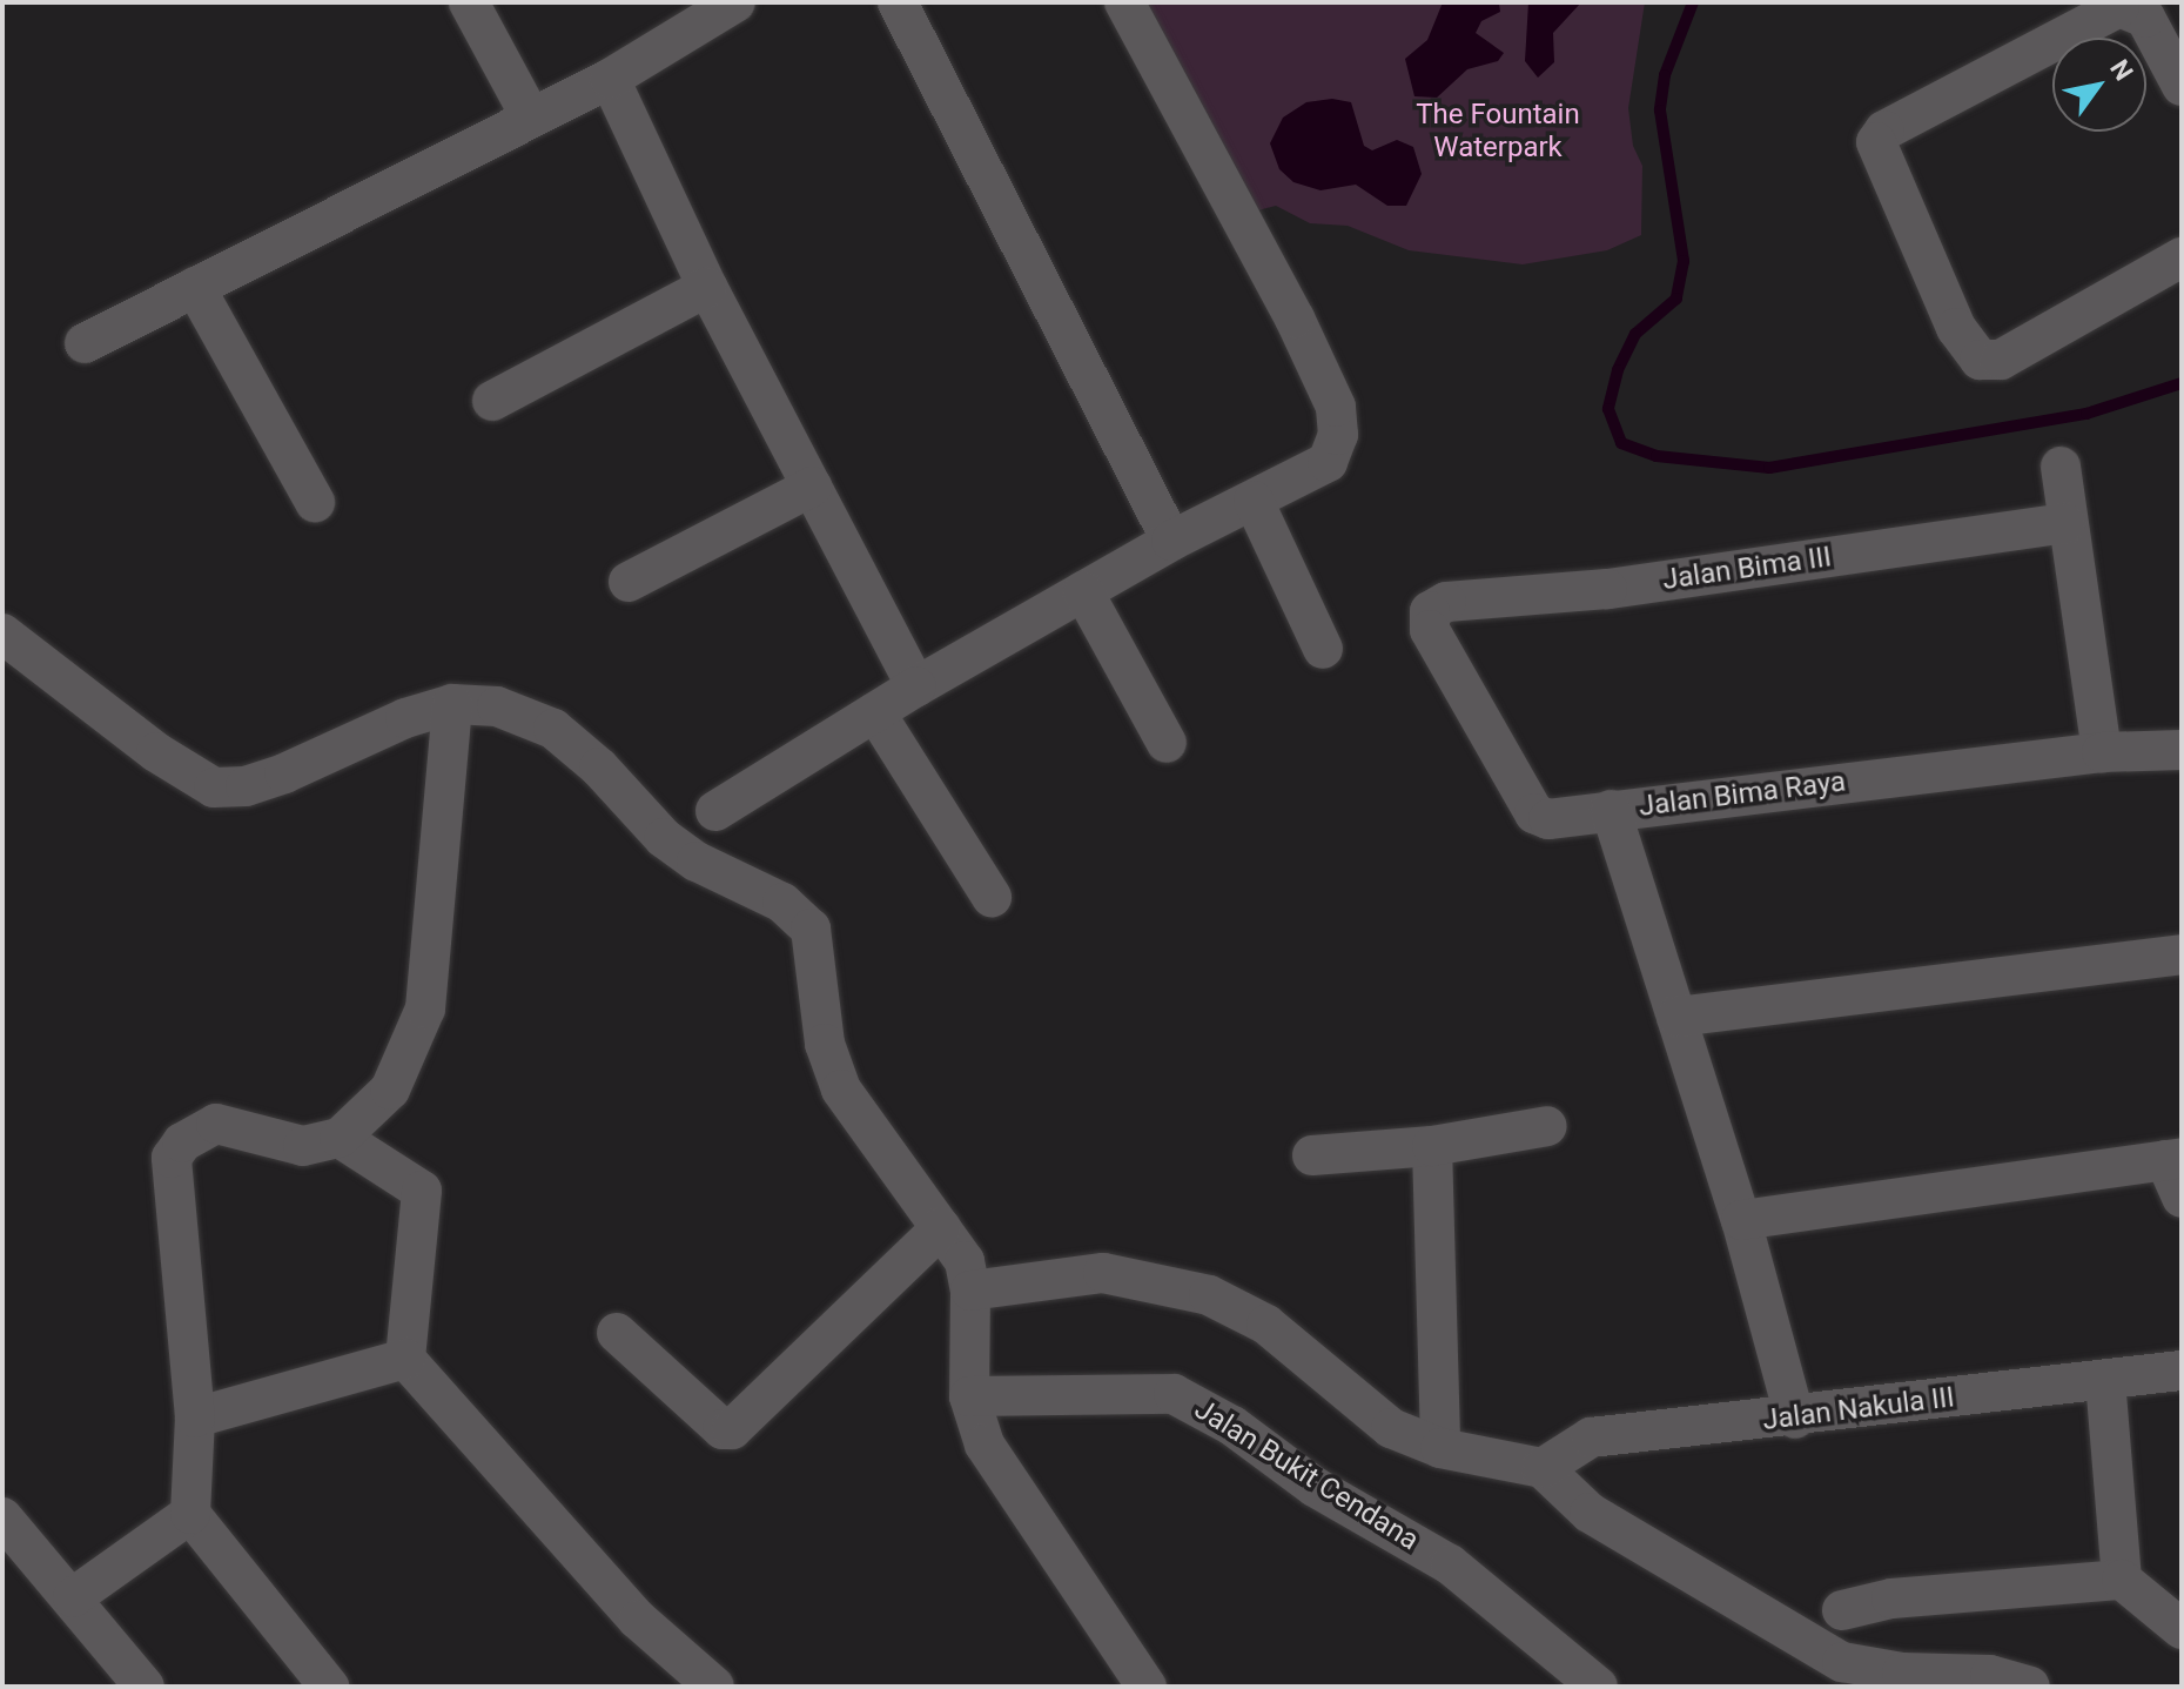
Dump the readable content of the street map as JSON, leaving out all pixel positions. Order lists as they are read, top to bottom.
{
  "streets": {
    "street": [
      "Jalan Bima III",
      "Jalan Bima Raya",
      "Jalan Nakula III",
      "Jalan Bukit Cendana"
    ]
  },
  "crossings": [
    ["Jalan Bima III", "Jalan Bima Raya"]
  ],
  "parks": ["The Fountain Waterpark"],
  "north": "top right"
}
